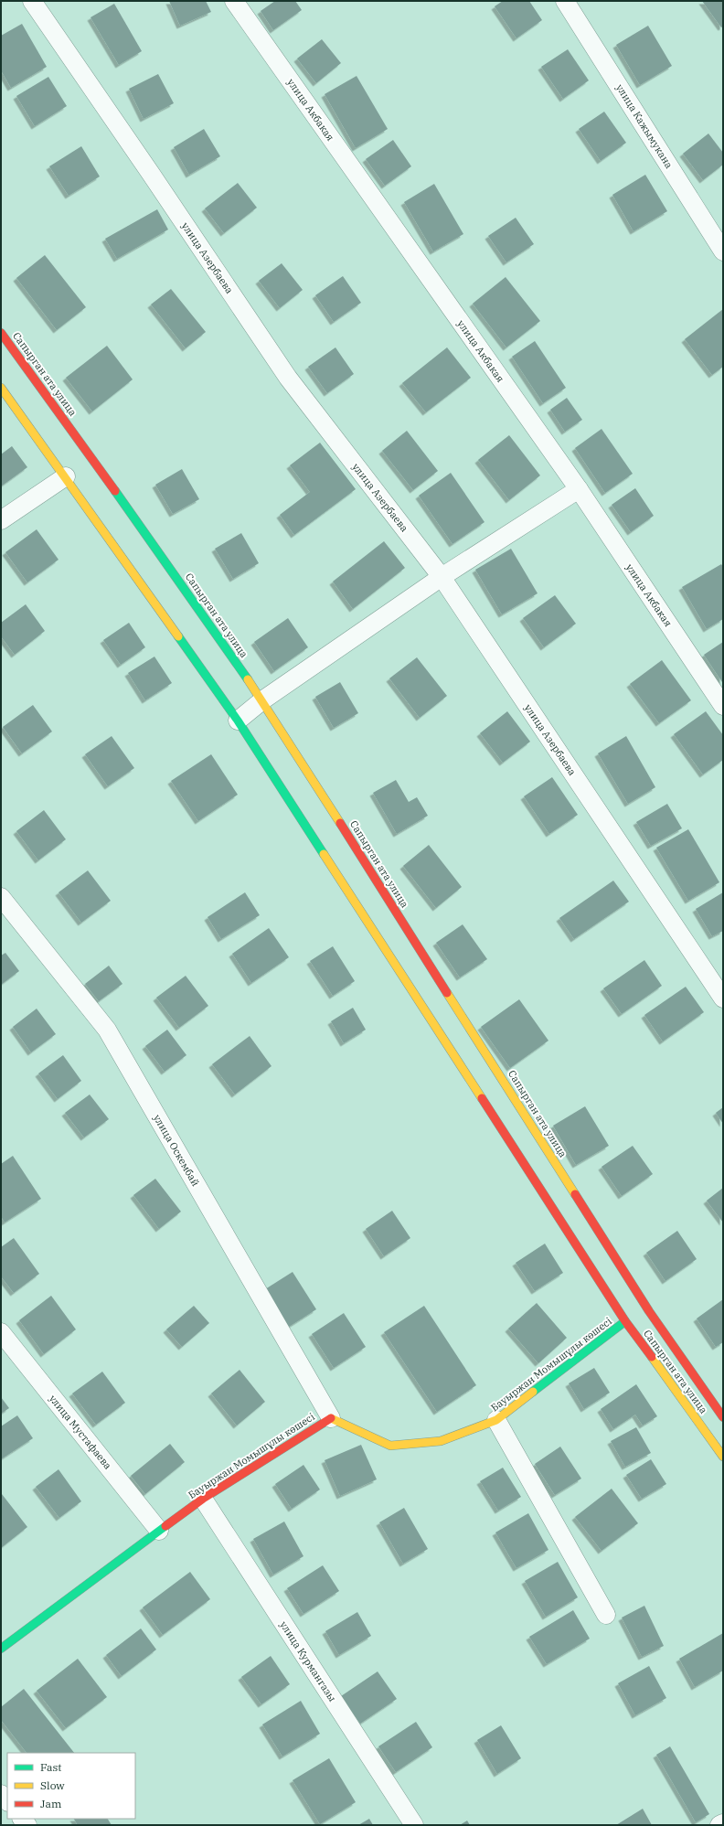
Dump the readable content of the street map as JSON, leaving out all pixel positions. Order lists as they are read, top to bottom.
{
  "streets": {
    "main road": ["Сапырган ата улица", "Бауыржан Момышұлы көшесі"],
    "street": [
      "улица Акбакая",
      "улица Кажымукана",
      "улица Азербаева",
      "улица Оскембай",
      "улица Мустафаева",
      "улица Курмангазы"
    ]
  },
  "crossings": [
    ["Сапырган ата улица", "Бауыржан Момышұлы көшесі"],
    ["улица Оскембай", "Бауыржан Момышұлы көшесі"],
    ["Бауыржан Момышұлы көшесі", "улица Мустафаева"],
    ["Бауыржан Момышұлы көшесі", "улица Курмангазы"]
  ],
  "legend": ["Fast", "Slow", "Jam"]
}
